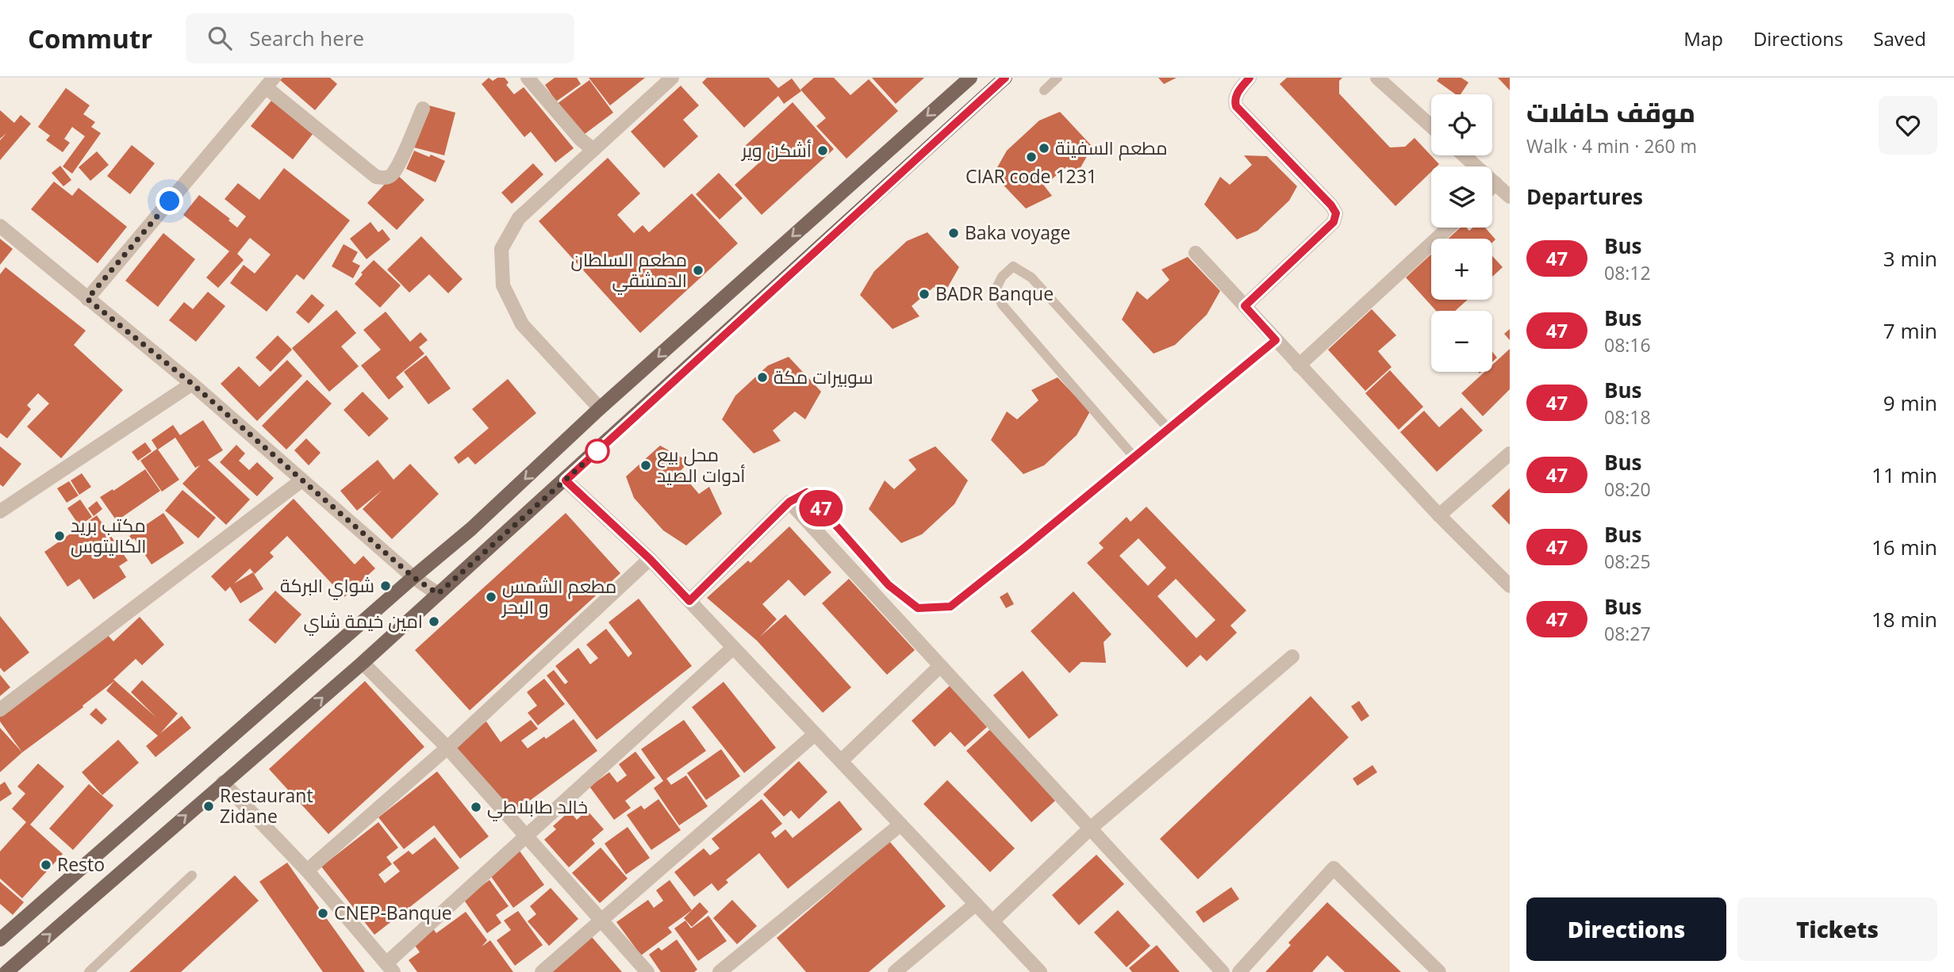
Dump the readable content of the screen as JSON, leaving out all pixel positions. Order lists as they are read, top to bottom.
{
  "places": [
    "مطعم السفينة",
    "أشكن وير",
    "CIAR code 1231",
    "Baka voyage",
    "مطعم السلطان الدمشقي",
    "BADR Banque",
    "سوبيرات مكة",
    "محل بيع أدوات الصيد",
    "مكتب بريد الكاليتوس",
    "شواي البركة",
    "مطعم الشمس و البحر",
    "امين خيمة شاي",
    "Restaurant Zidane",
    "خالد طابلاطي",
    "Resto",
    "CNEP-Banque"
  ],
  "lines": ["bus line 47"],
  "page": {
    "header": "Commutr",
    "search": "Search here",
    "nav": ["Map", "Directions", "Saved"],
    "on_map": "47",
    "heading": [
      ["موقف حافلات", "Walk · 4 min · 260 m"],
      "Departures"
    ],
    "map_buttons": ["+", "−"],
    "list": [
      {
        "mark": "47",
        "name": "Bus",
        "note": "08:12",
        "value": "3 min"
      },
      {
        "mark": "47",
        "name": "Bus",
        "note": "08:16",
        "value": "7 min"
      },
      {
        "mark": "47",
        "name": "Bus",
        "note": "08:18",
        "value": "9 min"
      },
      {
        "mark": "47",
        "name": "Bus",
        "note": "08:20",
        "value": "11 min"
      },
      {
        "mark": "47",
        "name": "Bus",
        "note": "08:25",
        "value": "16 min"
      },
      {
        "mark": "47",
        "name": "Bus",
        "note": "08:27",
        "value": "18 min"
      }
    ],
    "buttons": ["Directions", "Tickets"]
  }
}
